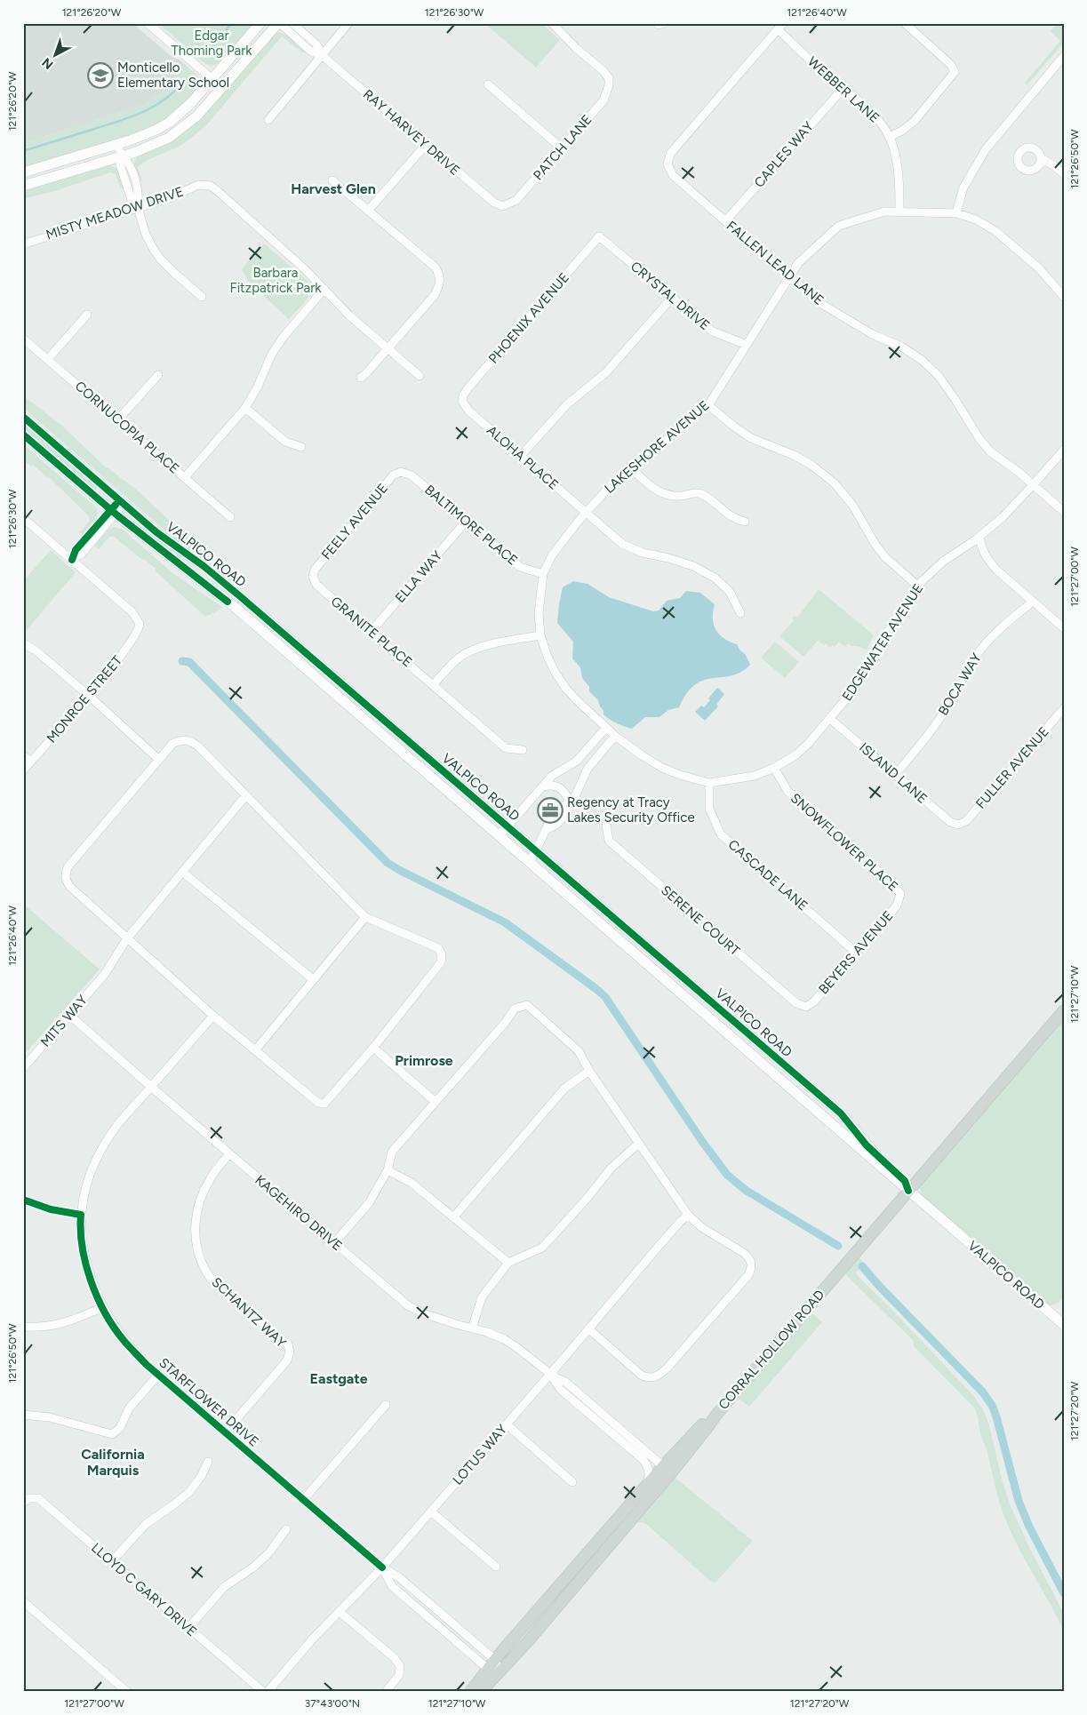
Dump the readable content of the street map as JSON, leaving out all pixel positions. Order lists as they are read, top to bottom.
{
  "streets": {
    "main road": ["VALPICO ROAD", "CORRAL HOLLOW ROAD"],
    "street": [
      "WEBBER LANE",
      "RAY HARVEY DRIVE",
      "PATCH LANE",
      "CAPLES WAY",
      "MISTY MEADOW DRIVE",
      "FALLEN LEAD LANE",
      "CRYSTAL DRIVE",
      "PHOENIX AVENUE",
      "CORNUCOPIA PLACE",
      "LAKESHORE AVENUE",
      "ALOHA PLACE",
      "FEELY AVENUE",
      "BALTIMORE PLACE",
      "ELLA WAY",
      "GRANITE PLACE",
      "EDGEWATER AVENUE",
      "BOCA WAY",
      "MONROE STREET",
      "FULLER AVENUE",
      "ISLAND LANE",
      "SNOWFLOWER PLACE",
      "CASCADE LANE",
      "SERENE COURT",
      "BEYERS AVENUE",
      "MITS WAY",
      "KAGEHIRO DRIVE",
      "SCHANTZ WAY",
      "STARFLOWER DRIVE",
      "LOTUS WAY",
      "LLOYD C GARY DRIVE"
    ]
  },
  "crossings": [
    ["WEBBER LANE", "CAPLES WAY"],
    ["WEBBER LANE", "FALLEN LEAD LANE"],
    ["WEBBER LANE", "LAKESHORE AVENUE"],
    ["RAY HARVEY DRIVE", "PATCH LANE"],
    ["CAPLES WAY", "FALLEN LEAD LANE"],
    ["FALLEN LEAD LANE", "LAKESHORE AVENUE"],
    ["FALLEN LEAD LANE", "EDGEWATER AVENUE"],
    ["CRYSTAL DRIVE", "PHOENIX AVENUE"],
    ["CRYSTAL DRIVE", "LAKESHORE AVENUE"],
    ["PHOENIX AVENUE", "ALOHA PLACE"],
    ["LAKESHORE AVENUE", "ALOHA PLACE"],
    ["LAKESHORE AVENUE", "BALTIMORE PLACE"],
    ["LAKESHORE AVENUE", "EDGEWATER AVENUE"],
    ["FEELY AVENUE", "BALTIMORE PLACE"],
    ["FEELY AVENUE", "GRANITE PLACE"],
    ["BALTIMORE PLACE", "ELLA WAY"],
    ["VALPICO ROAD", "CORRAL HOLLOW ROAD"],
    ["ELLA WAY", "GRANITE PLACE"],
    ["EDGEWATER AVENUE", "ISLAND LANE"],
    ["EDGEWATER AVENUE", "SNOWFLOWER PLACE"],
    ["EDGEWATER AVENUE", "CASCADE LANE"],
    ["BOCA WAY", "ISLAND LANE"],
    ["FULLER AVENUE", "ISLAND LANE"],
    ["SNOWFLOWER PLACE", "BEYERS AVENUE"],
    ["CASCADE LANE", "BEYERS AVENUE"],
    ["SERENE COURT", "BEYERS AVENUE"],
    ["MITS WAY", "KAGEHIRO DRIVE"],
    ["KAGEHIRO DRIVE", "SCHANTZ WAY"],
    ["KAGEHIRO DRIVE", "STARFLOWER DRIVE"],
    ["KAGEHIRO DRIVE", "LOTUS WAY"],
    ["SCHANTZ WAY", "STARFLOWER DRIVE"],
    ["CORRAL HOLLOW ROAD", "STARFLOWER DRIVE"],
    ["STARFLOWER DRIVE", "LOTUS WAY"]
  ],
  "districts": [
    "Harvest Glen",
    "Primrose",
    "Eastgate",
    "California Marquis"
  ],
  "parks": ["Edgar Thoming Park", "Barbara Fitzpatrick Park"],
  "places": {
    "school or university": ["Monticello Elementary School"],
    "office": ["Regency at Tracy Lakes Security Office"]
  },
  "north": "bottom left",
  "coordinates": [
    "121°26'20\"W",
    "121°26'30\"W",
    "121°26'40\"W",
    "121°26'50\"W",
    "121°27'00\"W",
    "121°27'10\"W",
    "121°27'20\"W",
    "37°43'00\"N"
  ]
}
